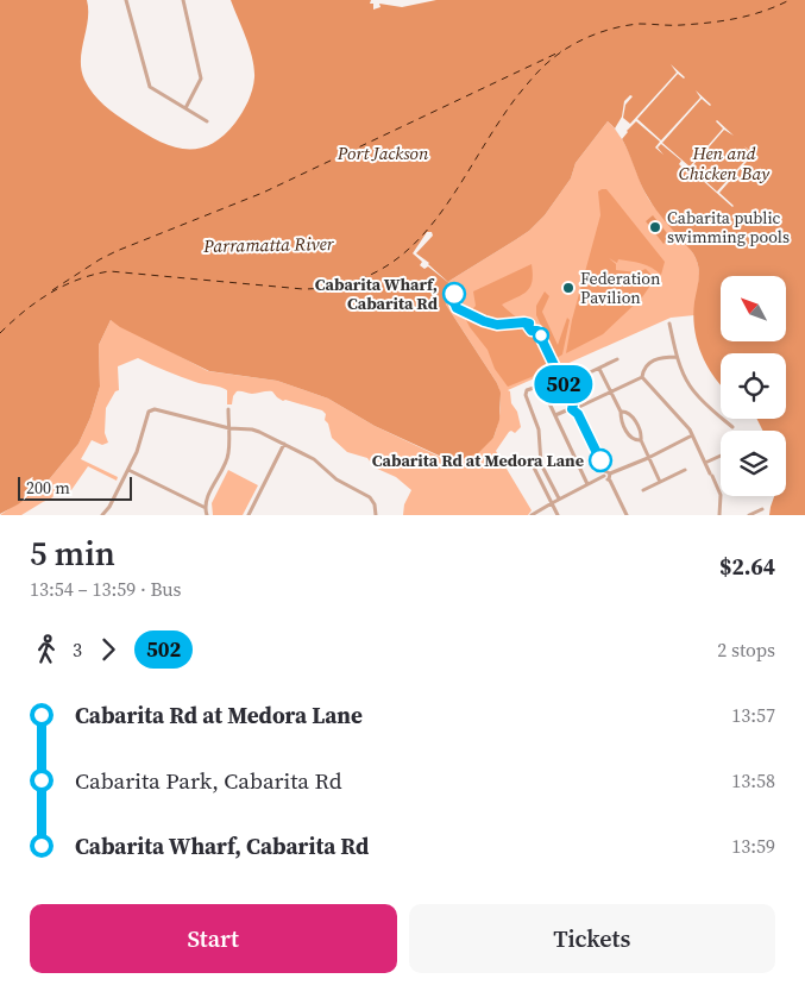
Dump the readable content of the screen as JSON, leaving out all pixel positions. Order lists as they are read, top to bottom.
{
  "water": ["Port Jackson", "Hen and Chicken Bay", "Parramatta River"],
  "places": [
    "Cabarita public swimming pools",
    "Federation Pavilion",
    "Cabarita Wharf, Cabarita Rd",
    "Cabarita Rd at Medora Lane"
  ],
  "lines": ["bus line 502"],
  "scale_bar": "200 m",
  "north": "top left",
  "page": {
    "on_map": "502",
    "scale": "200 m",
    "heading": ["5 min", "13:54 – 13:59 · Bus", "$2.64"],
    "legs": ["3", "502", "2 stops"],
    "list": [
      {
        "name": "Cabarita Rd at Medora Lane",
        "value": "13:57"
      },
      {
        "name": "Cabarita Park, Cabarita Rd",
        "value": "13:58"
      },
      {
        "name": "Cabarita Wharf, Cabarita Rd",
        "value": "13:59"
      }
    ],
    "buttons": ["Start", "Tickets"]
  }
}
